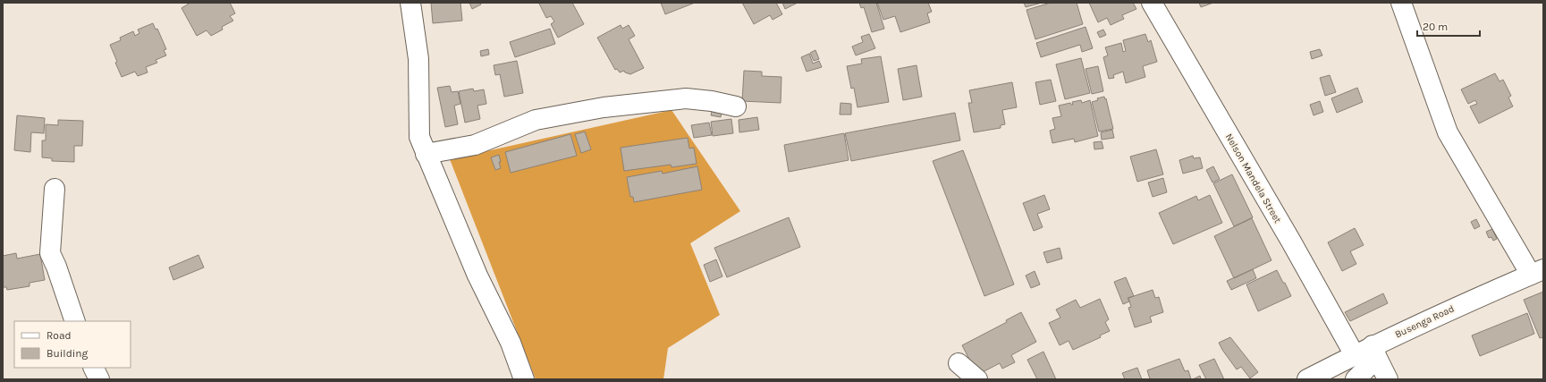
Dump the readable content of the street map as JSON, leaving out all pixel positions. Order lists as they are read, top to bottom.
{
  "streets": {
    "street": ["Nelson Mandela Street", "Busenga Road"]
  },
  "crossings": [
    ["Nelson Mandela Street", "Busenga Road"]
  ],
  "legend": ["Road", "Building"],
  "scale_bar": "20 m"
}
